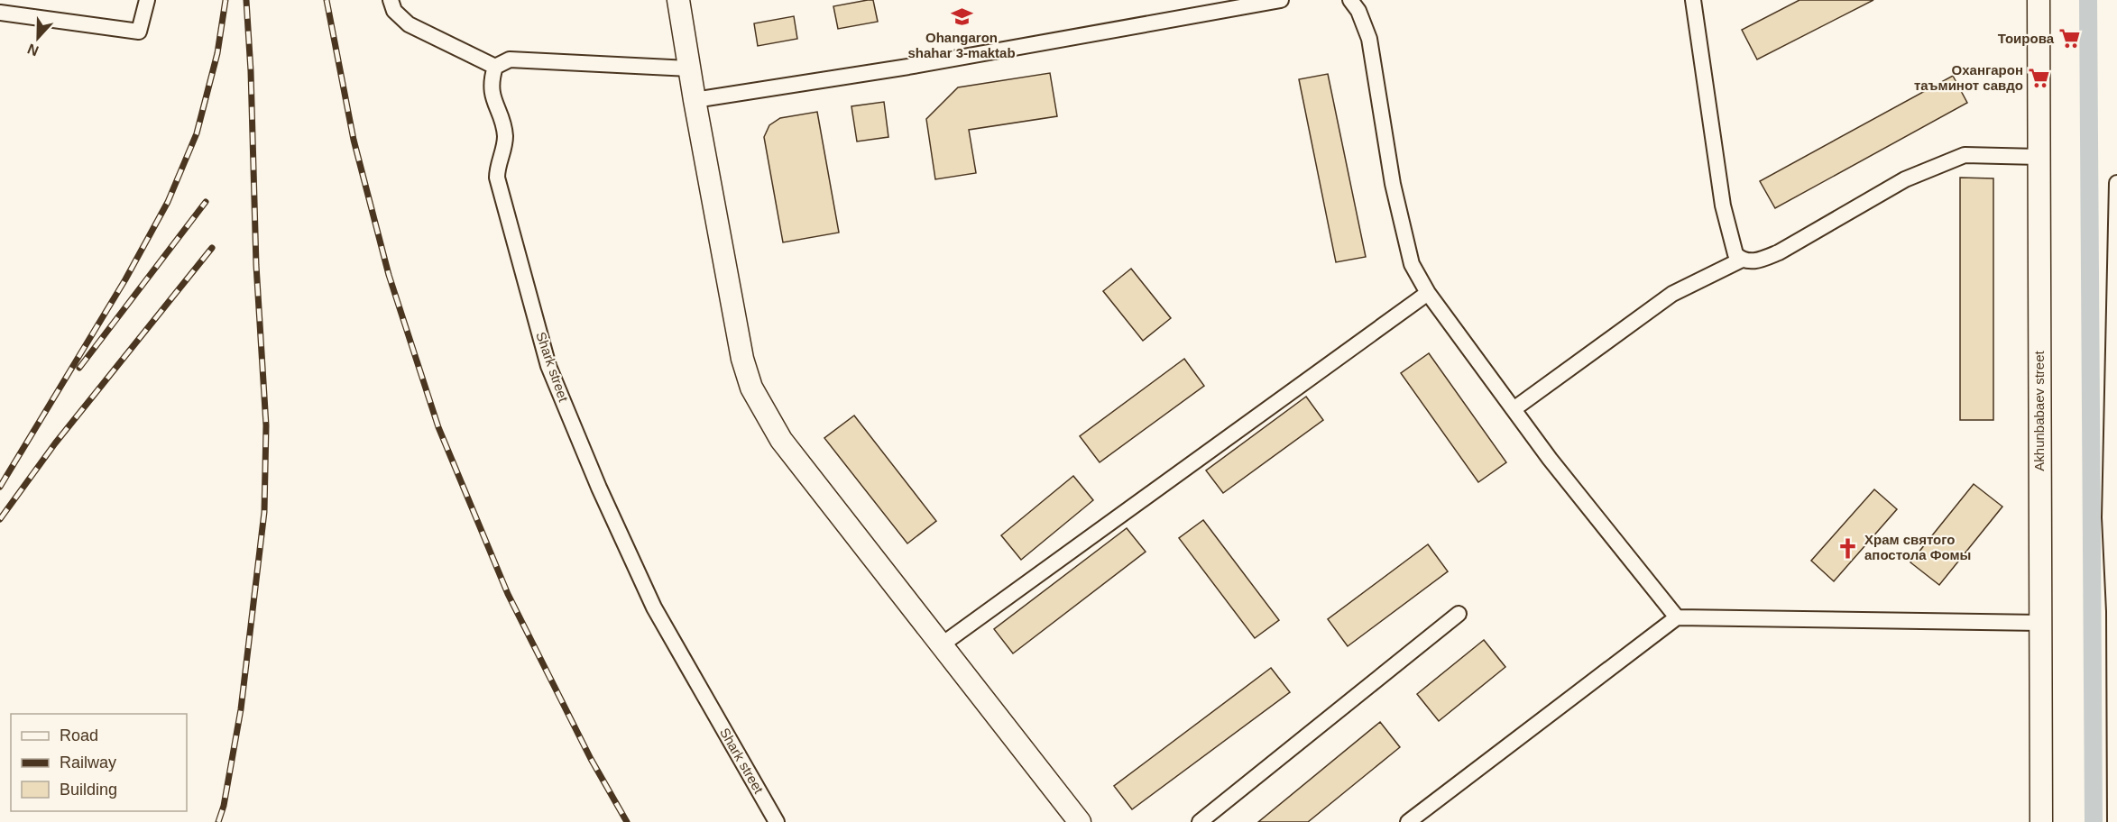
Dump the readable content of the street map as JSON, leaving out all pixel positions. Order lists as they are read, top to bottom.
{
  "streets": {
    "main road": ["Akhunbabaev street"],
    "street": ["Shark street"]
  },
  "places": {
    "school or university": ["Ohangaron shahar 3-maktab"],
    "supermarket": ["Тоирова", "Охангарон таъминот савдо"],
    "church": ["Храм святого апостола Фомы"]
  },
  "legend": ["Road", "Railway", "Building"],
  "north": "bottom"
}
